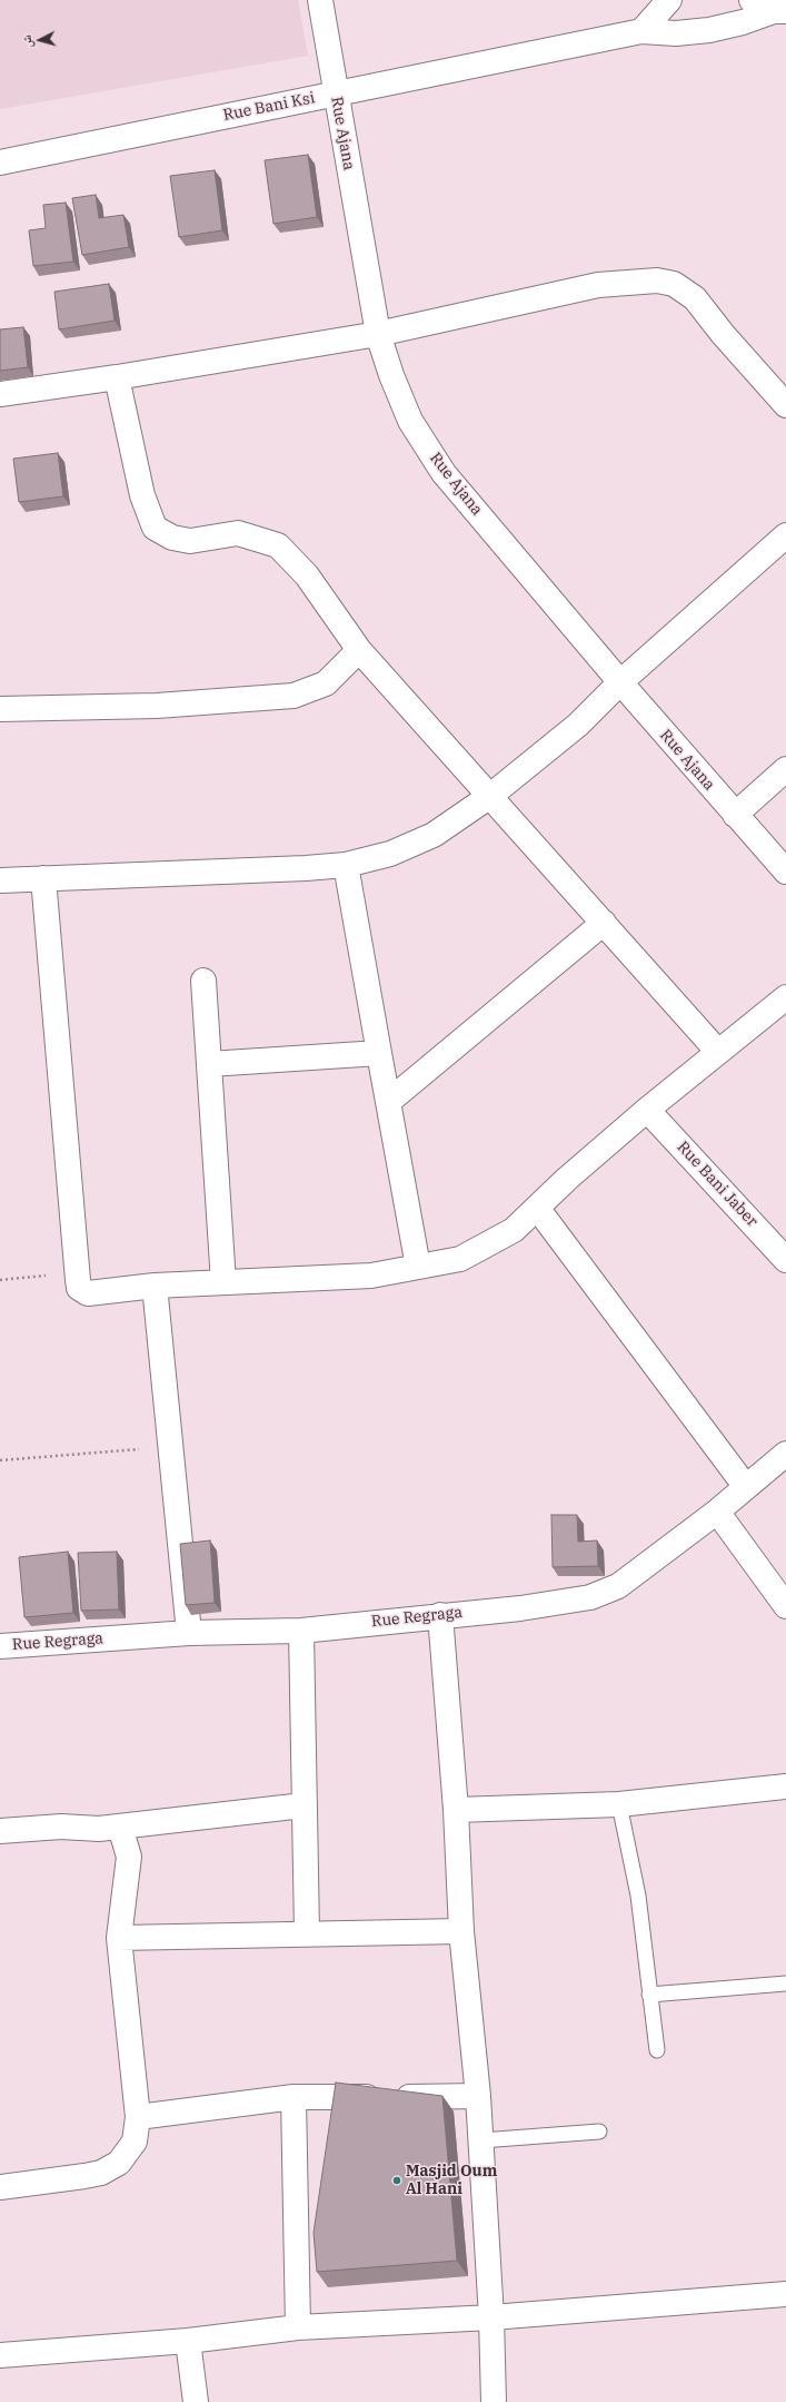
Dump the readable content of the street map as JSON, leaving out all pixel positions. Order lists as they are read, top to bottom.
{
  "streets": {
    "street": [
      "Rue Bani Ksi",
      "Rue Ajana",
      "Rue Bani Jaber",
      "Rue Regraga"
    ]
  },
  "crossings": [
    ["Rue Bani Ksi", "Rue Ajana"]
  ],
  "places": ["Masjid Oum Al Hani"],
  "north": "left"
}
